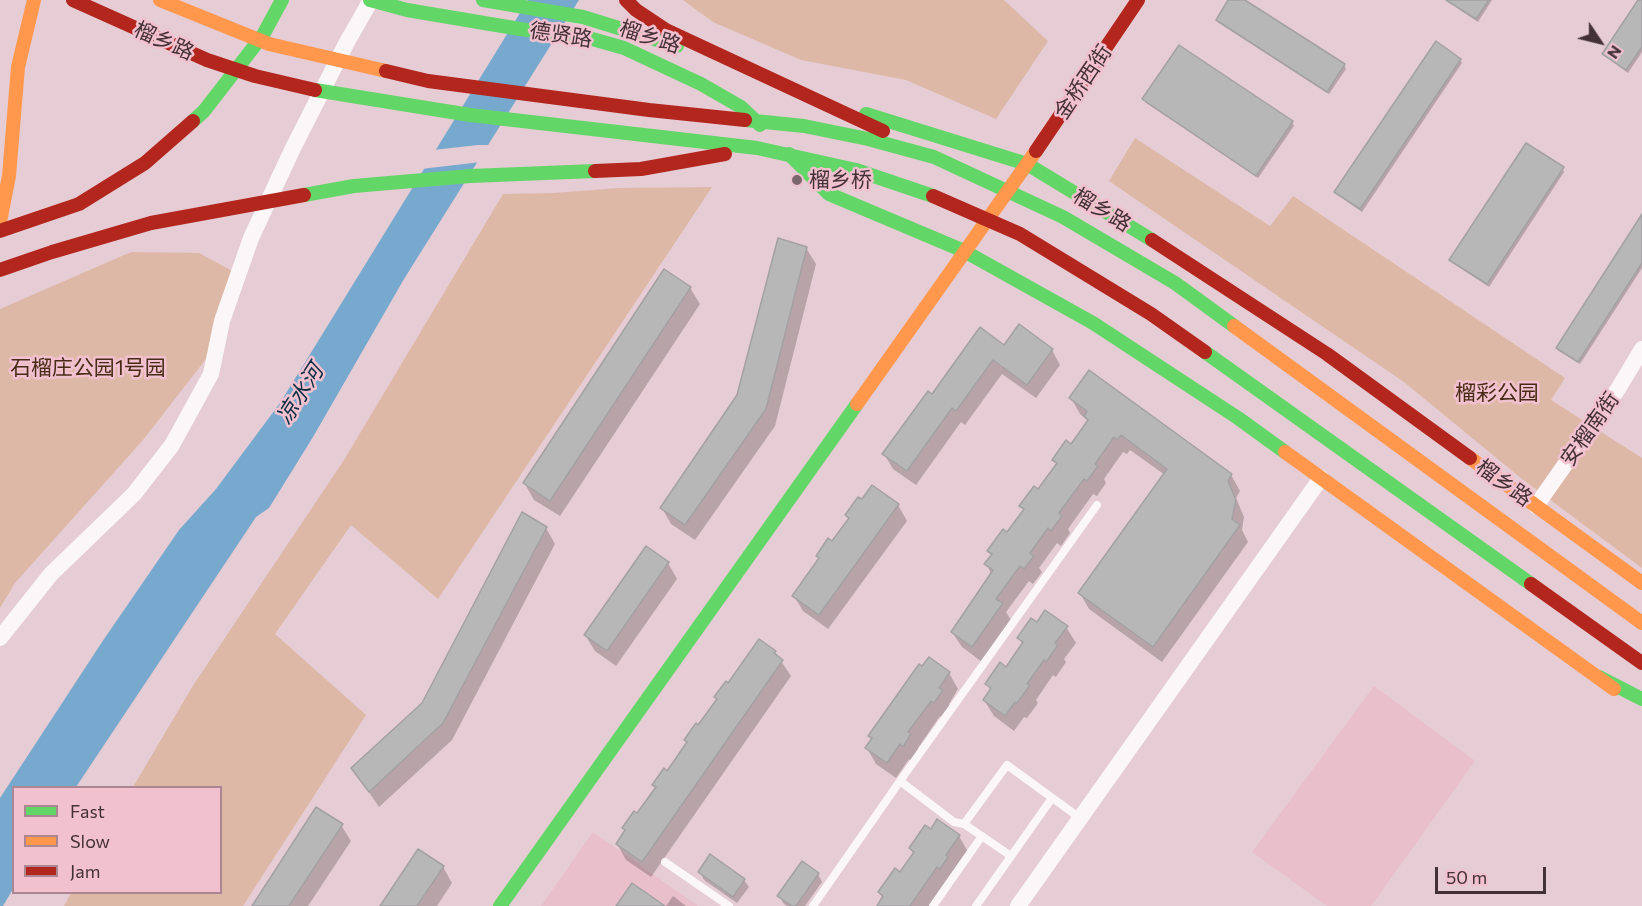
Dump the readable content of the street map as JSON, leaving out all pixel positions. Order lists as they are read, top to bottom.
{
  "streets": {
    "main road": ["德贤路", "榴乡路", "金桥西街"],
    "street": ["安榴南街"]
  },
  "crossings": [
    ["德贤路", "金桥西街"],
    ["榴乡路", "金桥西街"],
    ["榴乡路", "安榴南街"]
  ],
  "water": ["凉水河"],
  "parks": ["石榴庄公园1号园", "榴彩公园"],
  "places": ["榴乡桥"],
  "legend": ["Fast", "Slow", "Jam"],
  "scale_bar": "50 m",
  "north": "bottom right"
}
